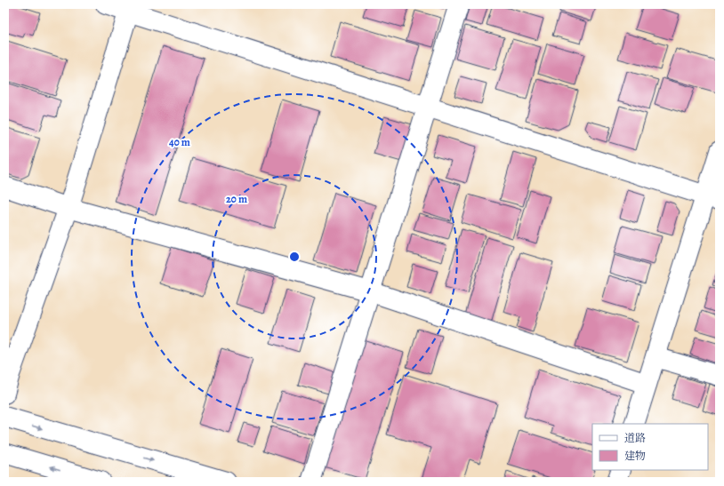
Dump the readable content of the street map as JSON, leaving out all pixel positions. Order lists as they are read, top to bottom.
{
  "legend": ["道路", "建物"],
  "rings": ["40 m", "20 m"]
}
